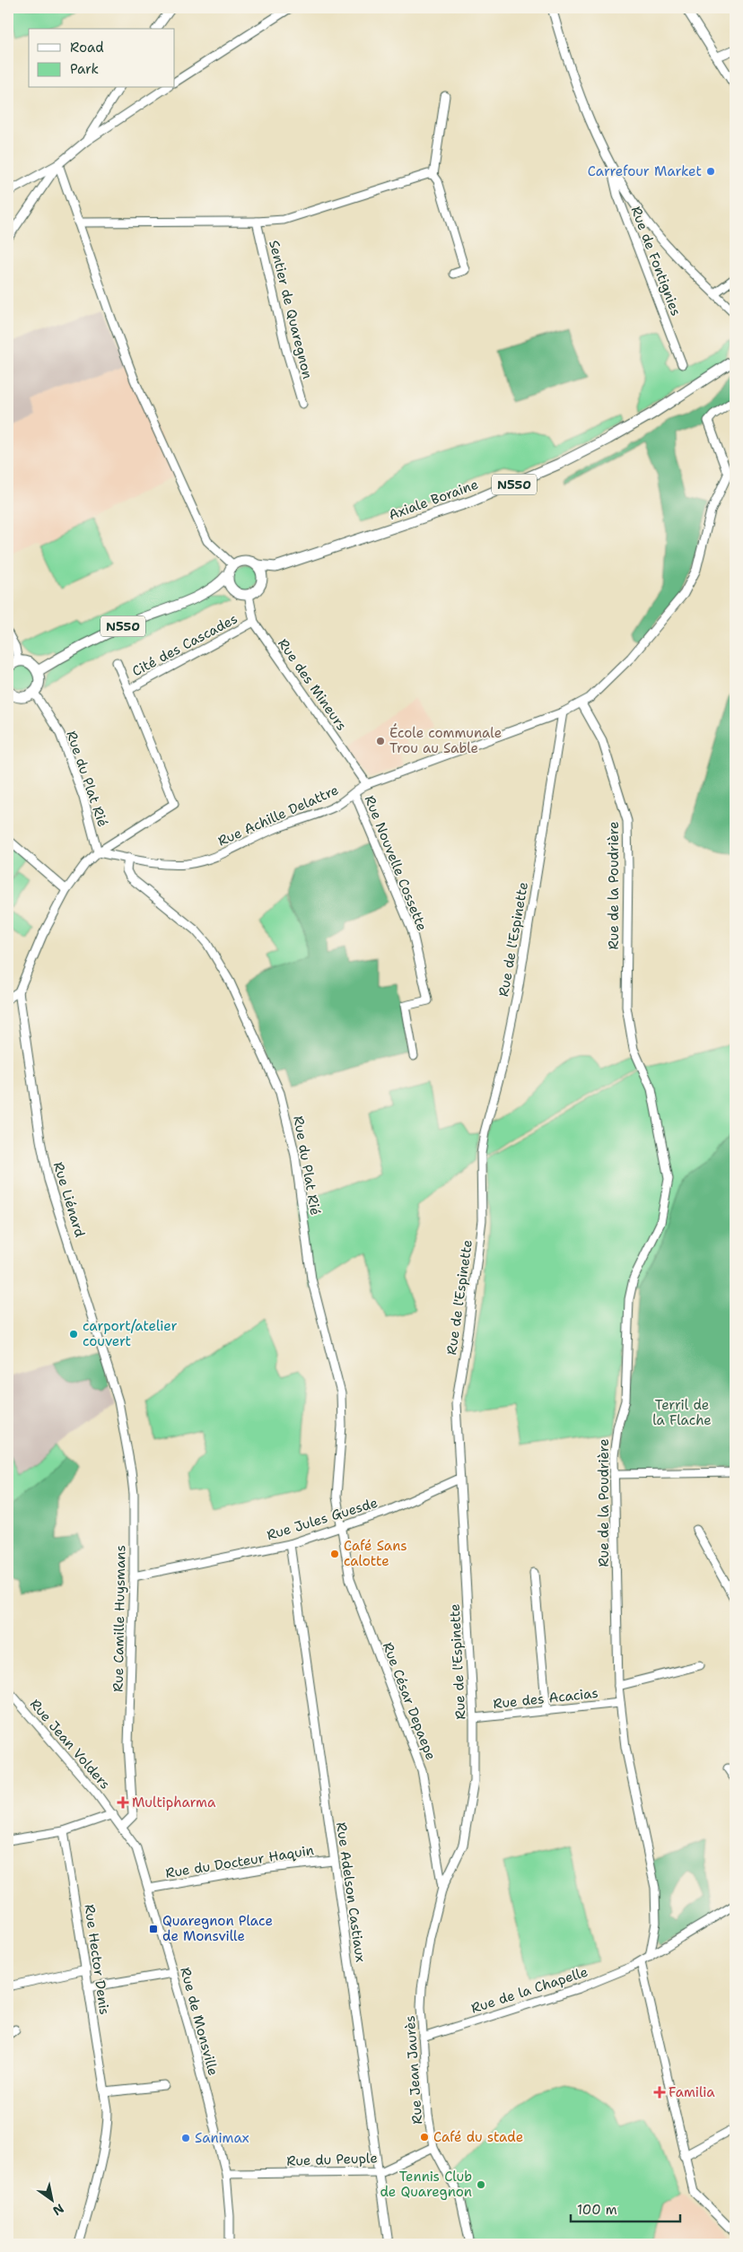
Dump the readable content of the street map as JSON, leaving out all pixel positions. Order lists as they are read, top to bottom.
{
  "streets": {
    "main road": ["N550", "Axiale Boraine"],
    "street": [
      "Rue de Fontignies",
      "Sentier de Quaregnon",
      "Cité des Cascades",
      "Rue des Mineurs",
      "Rue du Plat Rié",
      "Rue Achille Delattre",
      "Rue Nouvelle Cossette",
      "Rue de la Poudrière",
      "Rue de l'Espinette",
      "Rue Liénard",
      "Rue Jules Guesde",
      "Rue Camille Huysmans",
      "Rue des Acacias",
      "Rue César Depaepe",
      "Rue Jean Volders",
      "Rue du Docteur Haquin",
      "Rue Adelson Castiaux",
      "Rue Hector Denis",
      "Rue de la Chapelle",
      "Rue de Monsville",
      "Rue Jean Jaurès",
      "Rue du Peuple"
    ]
  },
  "crossings": [
    ["N550", "Axiale Boraine"],
    ["N550", "Rue des Mineurs"],
    ["Cité des Cascades", "Rue des Mineurs"],
    ["Cité des Cascades", "Rue du Plat Rié"],
    ["Cité des Cascades", "Rue Achille Delattre"],
    ["Rue des Mineurs", "Rue Achille Delattre"],
    ["Rue du Plat Rié", "Rue Achille Delattre"],
    ["Rue du Plat Rié", "Rue Jules Guesde"],
    ["Rue du Plat Rié", "Rue César Depaepe"],
    ["Rue Achille Delattre", "Rue Nouvelle Cossette"],
    ["Rue Achille Delattre", "Rue de la Poudrière"],
    ["Rue Achille Delattre", "Rue de l'Espinette"],
    ["Rue de la Poudrière", "Rue des Acacias"],
    ["Rue de la Poudrière", "Rue de la Chapelle"],
    ["Rue de l'Espinette", "Rue Jules Guesde"],
    ["Rue de l'Espinette", "Rue des Acacias"],
    ["Rue de l'Espinette", "Rue César Depaepe"],
    ["Rue de l'Espinette", "Rue Jean Jaurès"],
    ["Rue Liénard", "Rue Camille Huysmans"],
    ["Rue Jules Guesde", "Rue Camille Huysmans"],
    ["Rue Jules Guesde", "Rue César Depaepe"],
    ["Rue Jules Guesde", "Rue Adelson Castiaux"],
    ["Rue Camille Huysmans", "Rue de Monsville"],
    ["Rue César Depaepe", "Rue Jean Jaurès"],
    ["Rue Jean Volders", "Rue de Monsville"],
    ["Rue du Docteur Haquin", "Rue Adelson Castiaux"],
    ["Rue du Docteur Haquin", "Rue de Monsville"],
    ["Rue Adelson Castiaux", "Rue du Peuple"],
    ["Rue de la Chapelle", "Rue Jean Jaurès"],
    ["Rue de Monsville", "Rue du Peuple"],
    ["Rue Jean Jaurès", "Rue du Peuple"]
  ],
  "parks": ["Terril de la Flache"],
  "places": {
    "other": [
      "Carrefour Market",
      "École communale Trou au Sable",
      "carport/atelier couvert",
      "Café Sans calotte",
      "Café du stade",
      "Sanimax",
      "Tennis Club de Quaregnon"
    ],
    "health": ["Multipharma", "Familia"],
    "transit": ["Quaregnon Place de Monsville"]
  },
  "legend": ["Road", "Park"],
  "scale_bar": "100 m",
  "north": "bottom right"
}
